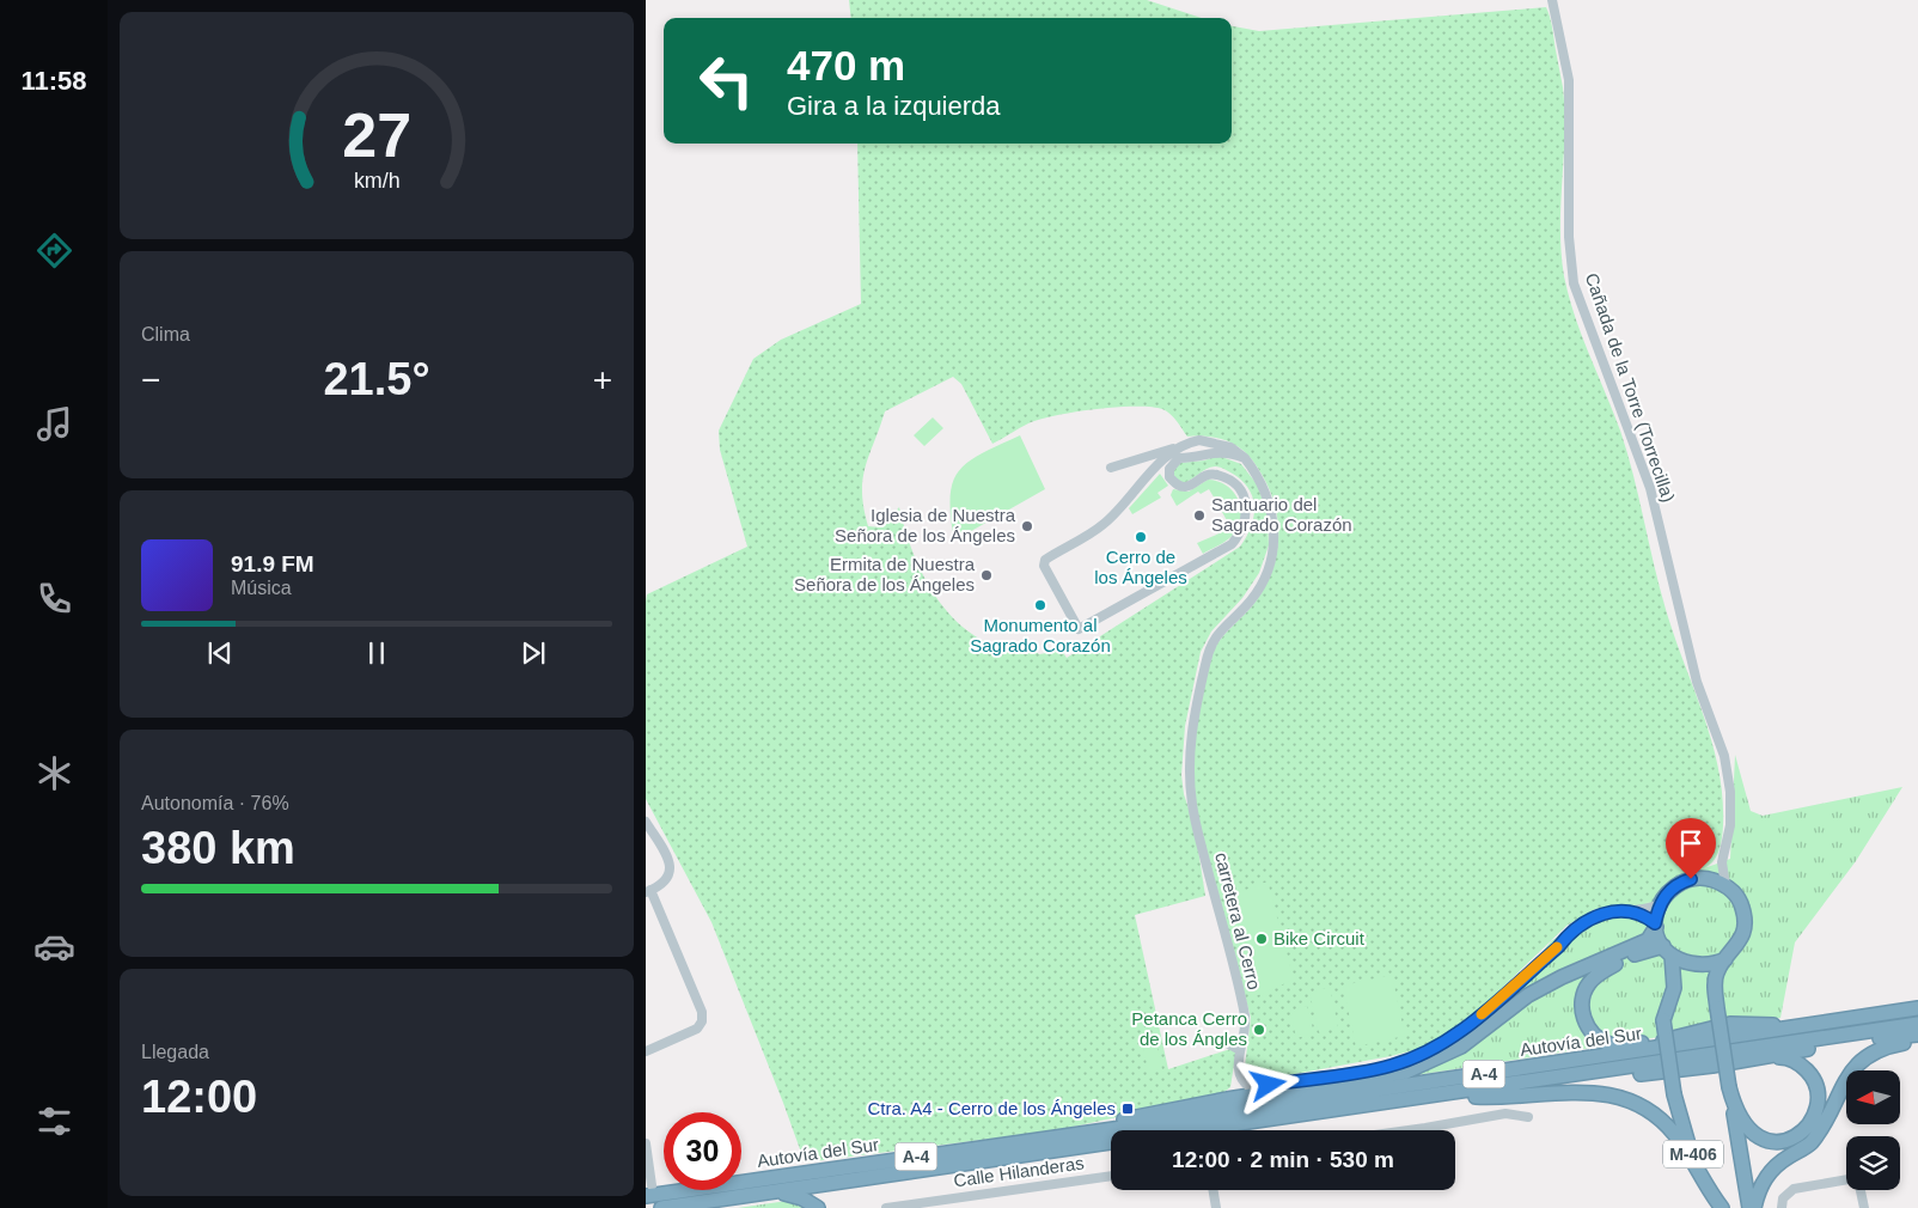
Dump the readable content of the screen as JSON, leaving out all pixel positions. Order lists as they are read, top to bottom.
{
  "streets": {
    "highway": ["Autovía del Sur", "A-4", "M-406"],
    "street": ["Cañada de la Torre (Torrecilla)", "carretera al Cerro", "Calle Hilanderas"]
  },
  "crossings": [
    ["Cañada de la Torre (Torrecilla)", "M-406"]
  ],
  "places": {
    "other": [
      "Santuario del Sagrado Corazón",
      "Iglesia de Nuestra Señora de los Ángeles",
      "Cerro de los Ángeles",
      "Ermita de Nuestra Señora de los Ángeles",
      "Monumento al Sagrado Corazón",
      "Bike Circuit",
      "Petanca Cerro de los Ángles"
    ],
    "transit": ["Ctra. A4 - Cerro de los Ángeles"]
  },
  "north": "left",
  "page": {
    "tabs": "11:58",
    "turn": ["470 m", "Gira a la izquierda"],
    "tile": [
      "Clima",
      ["Autonomía · 76%", "380 km"],
      ["Llegada", "12:00"]
    ],
    "heat": ["−", "21.5°", "+"],
    "song": ["91.9 FM", "Música"],
    "limit": "30",
    "trip": "12:00 · 2 min · 530 m",
    "gauge": ["27", "km/h"]
  }
}
